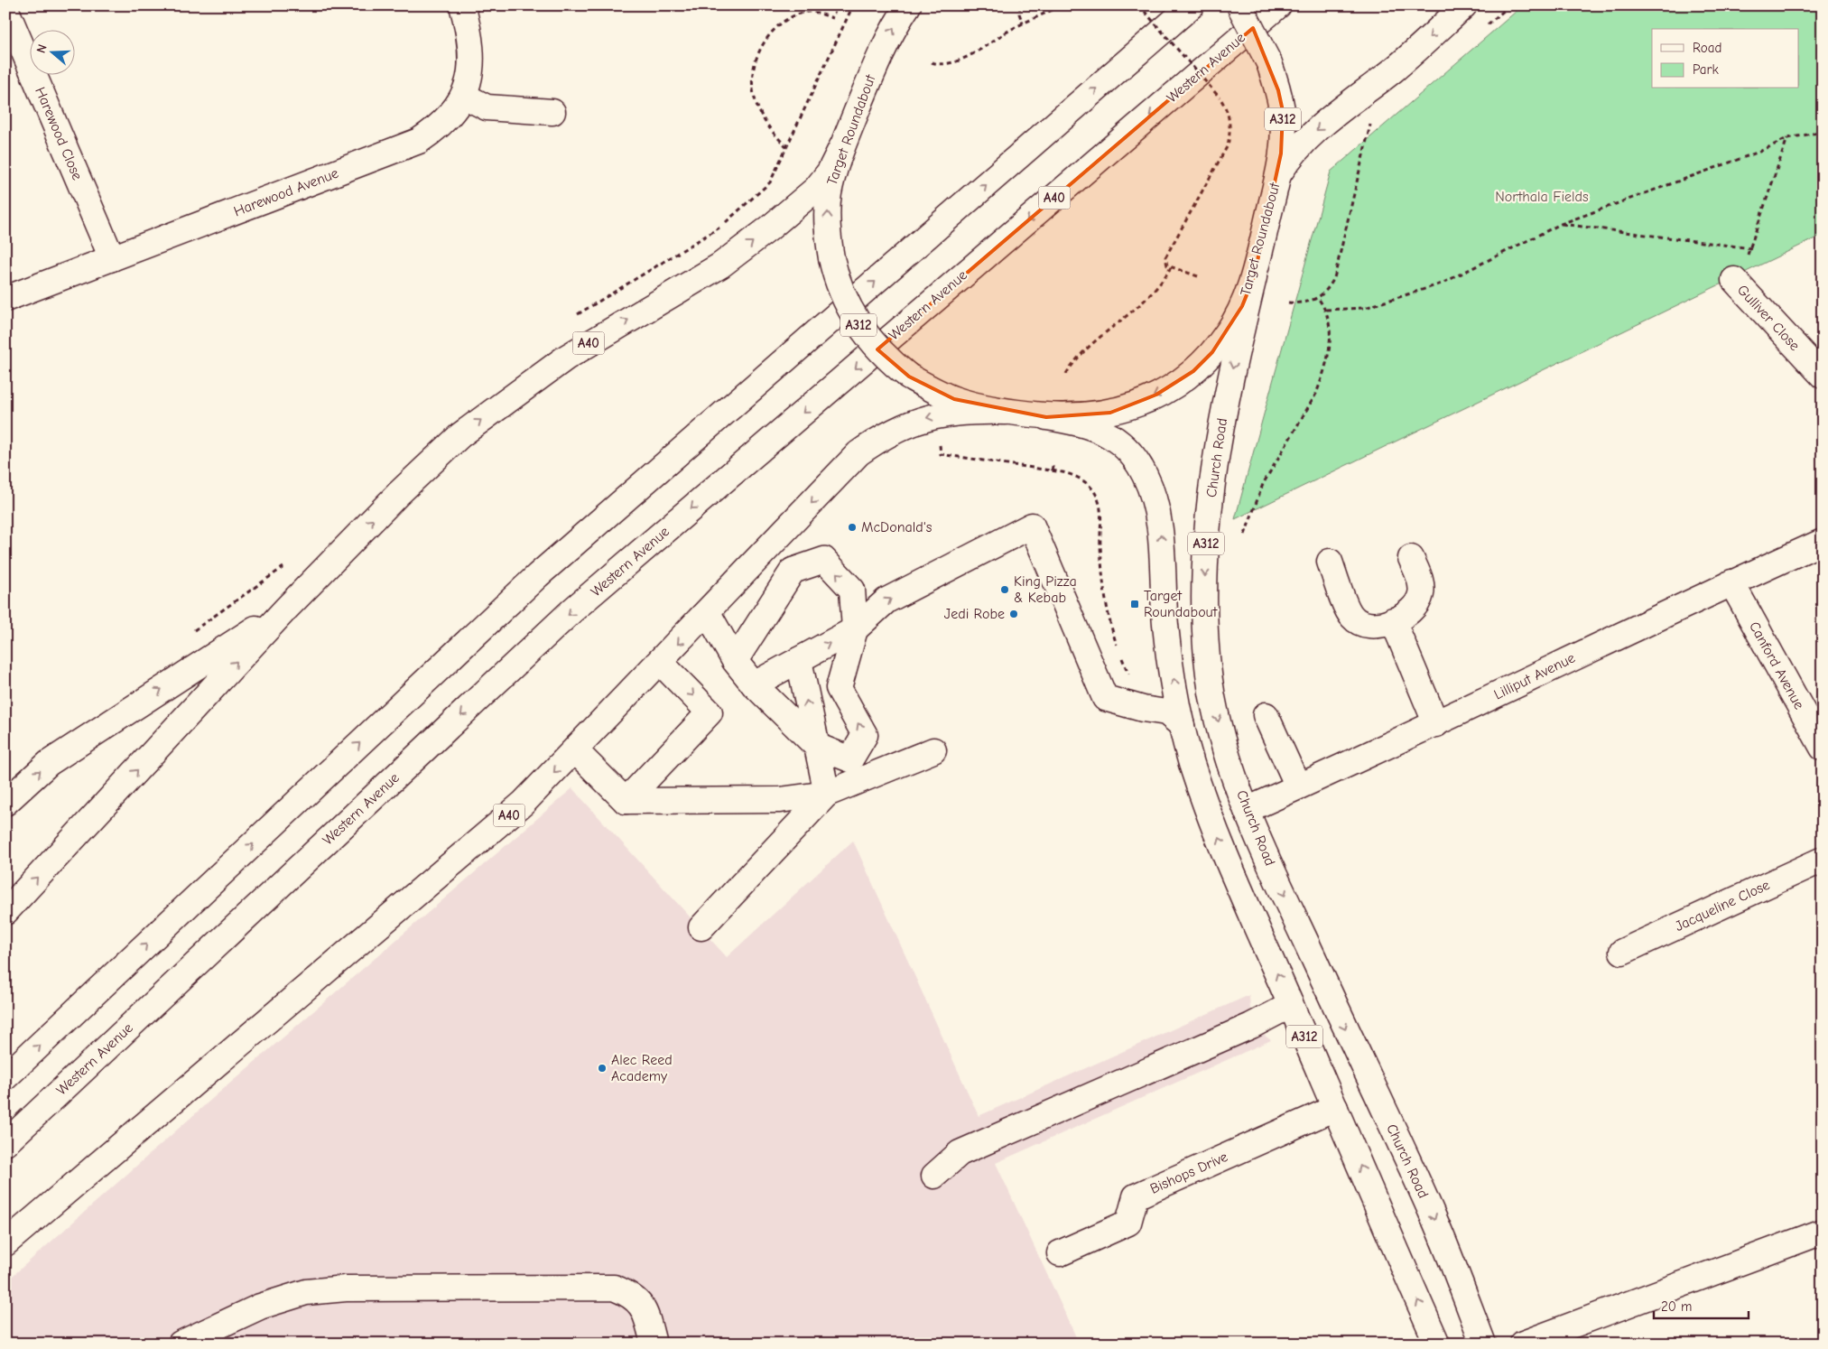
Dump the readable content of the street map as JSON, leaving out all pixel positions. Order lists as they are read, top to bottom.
{
  "streets": {
    "main road": [
      "Western Avenue",
      "A312",
      "Target Roundabout",
      "Harewood Close",
      "Harewood Avenue",
      "A40",
      "Gulliver Close",
      "Church Road",
      "Canford Avenue",
      "Lilliput Avenue",
      "Jacqueline Close",
      "Bishops Drive"
    ]
  },
  "crossings": [
    ["A312", "Target Roundabout"],
    ["A312", "Bishops Drive"],
    ["Target Roundabout", "A40"],
    ["Target Roundabout", "Church Road"],
    ["Harewood Close", "Harewood Avenue"],
    ["Church Road", "Lilliput Avenue"],
    ["Canford Avenue", "Lilliput Avenue"]
  ],
  "parks": ["Northala Fields"],
  "places": {
    "other": [
      "McDonald's",
      "King Pizza & Kebab",
      "Jedi Robe",
      "Alec Reed Academy"
    ],
    "transit": ["Target Roundabout"]
  },
  "legend": ["Road", "Park"],
  "scale_bar": "20 m",
  "north": "left"
}
